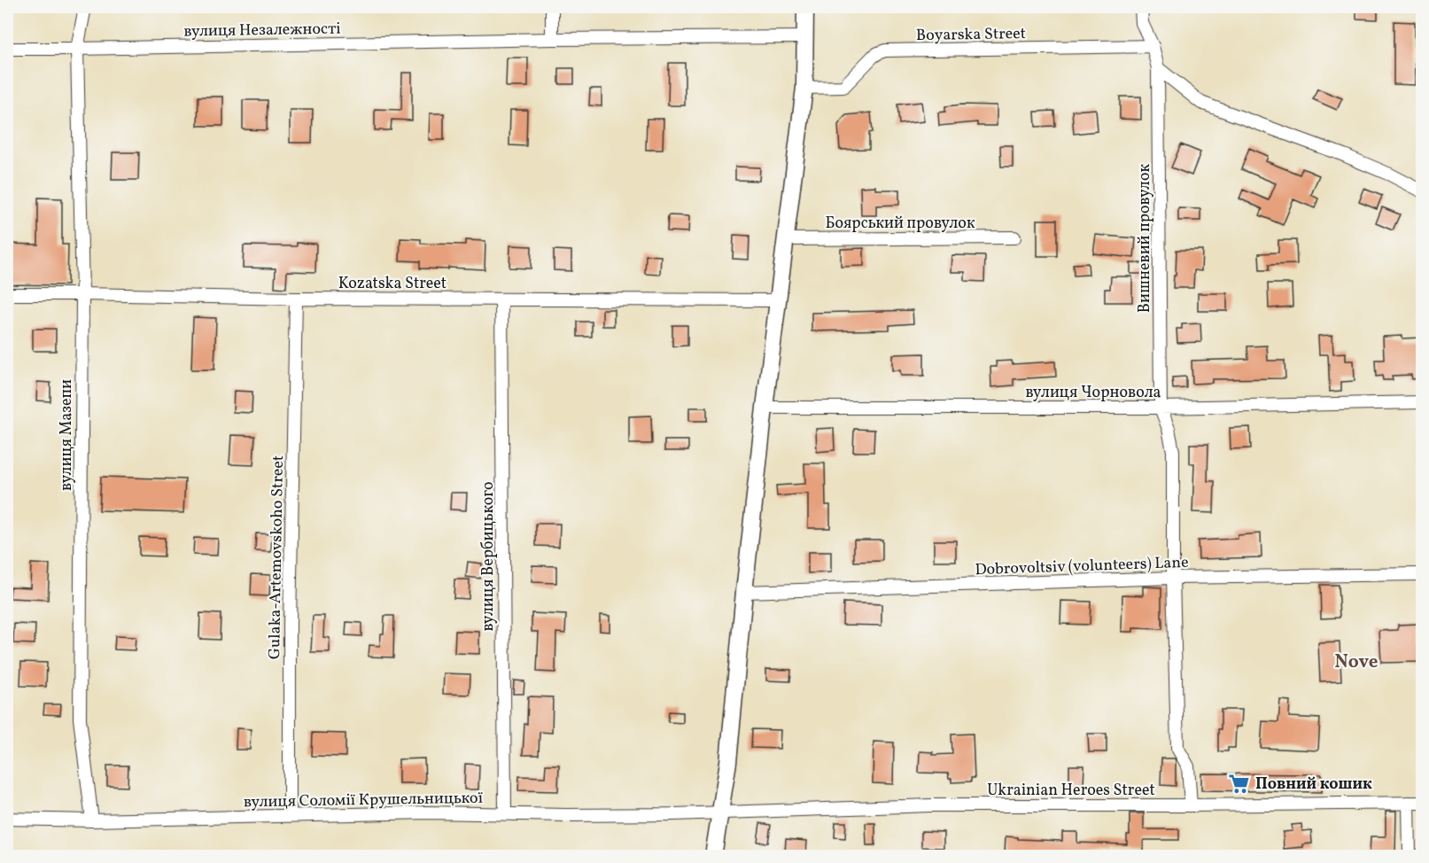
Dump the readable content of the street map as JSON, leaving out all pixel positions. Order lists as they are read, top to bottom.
{
  "streets": {
    "street": [
      "вулиця Незалежності",
      "Boyarska Street",
      "Боярський провулок",
      "Вишневий провулок",
      "Kozatska Street",
      "вулиця Чорновола",
      "вулиця Мазепи",
      "вулиця Вербицького",
      "Gulaka-Artemovskoho Street",
      "Dobrovoltsiv (volunteers) Lane",
      "Ukrainian Heroes Street",
      "вулиця Соломії Крушельницької"
    ]
  },
  "crossings": [
    ["вулиця Незалежності", "вулиця Мазепи"],
    ["Boyarska Street", "Вишневий провулок"],
    ["Вишневий провулок", "вулиця Чорновола"],
    ["Вишневий провулок", "Dobrovoltsiv (volunteers) Lane"],
    ["Вишневий провулок", "Ukrainian Heroes Street"],
    ["Kozatska Street", "вулиця Мазепи"],
    ["Kozatska Street", "вулиця Вербицького"],
    ["Kozatska Street", "Gulaka-Artemovskoho Street"],
    ["вулиця Мазепи", "вулиця Соломії Крушельницької"],
    ["вулиця Вербицького", "вулиця Соломії Крушельницької"],
    ["Gulaka-Artemovskoho Street", "вулиця Соломії Крушельницької"],
    ["Ukrainian Heroes Street", "вулиця Соломії Крушельницької"]
  ],
  "districts": ["Nove"],
  "places": {
    "supermarket": ["Повний кошик"]
  }
}
